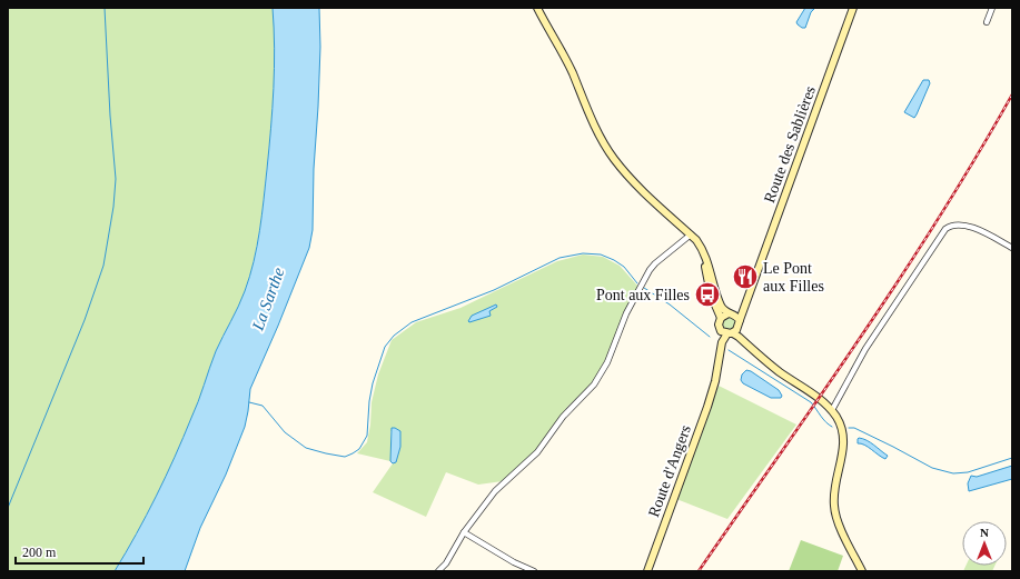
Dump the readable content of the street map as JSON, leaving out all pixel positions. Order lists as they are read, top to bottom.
{
  "streets": {
    "street": ["Route des Sablières", "Route d'Angers"]
  },
  "crossings": [
    ["Route des Sablières", "Route d'Angers"]
  ],
  "water": ["La Sarthe"],
  "places": {
    "restaurant": ["Le Pont aux Filles"],
    "bus stop": ["Pont aux Filles"]
  },
  "scale_bar": "200 m",
  "north": "top"
}
